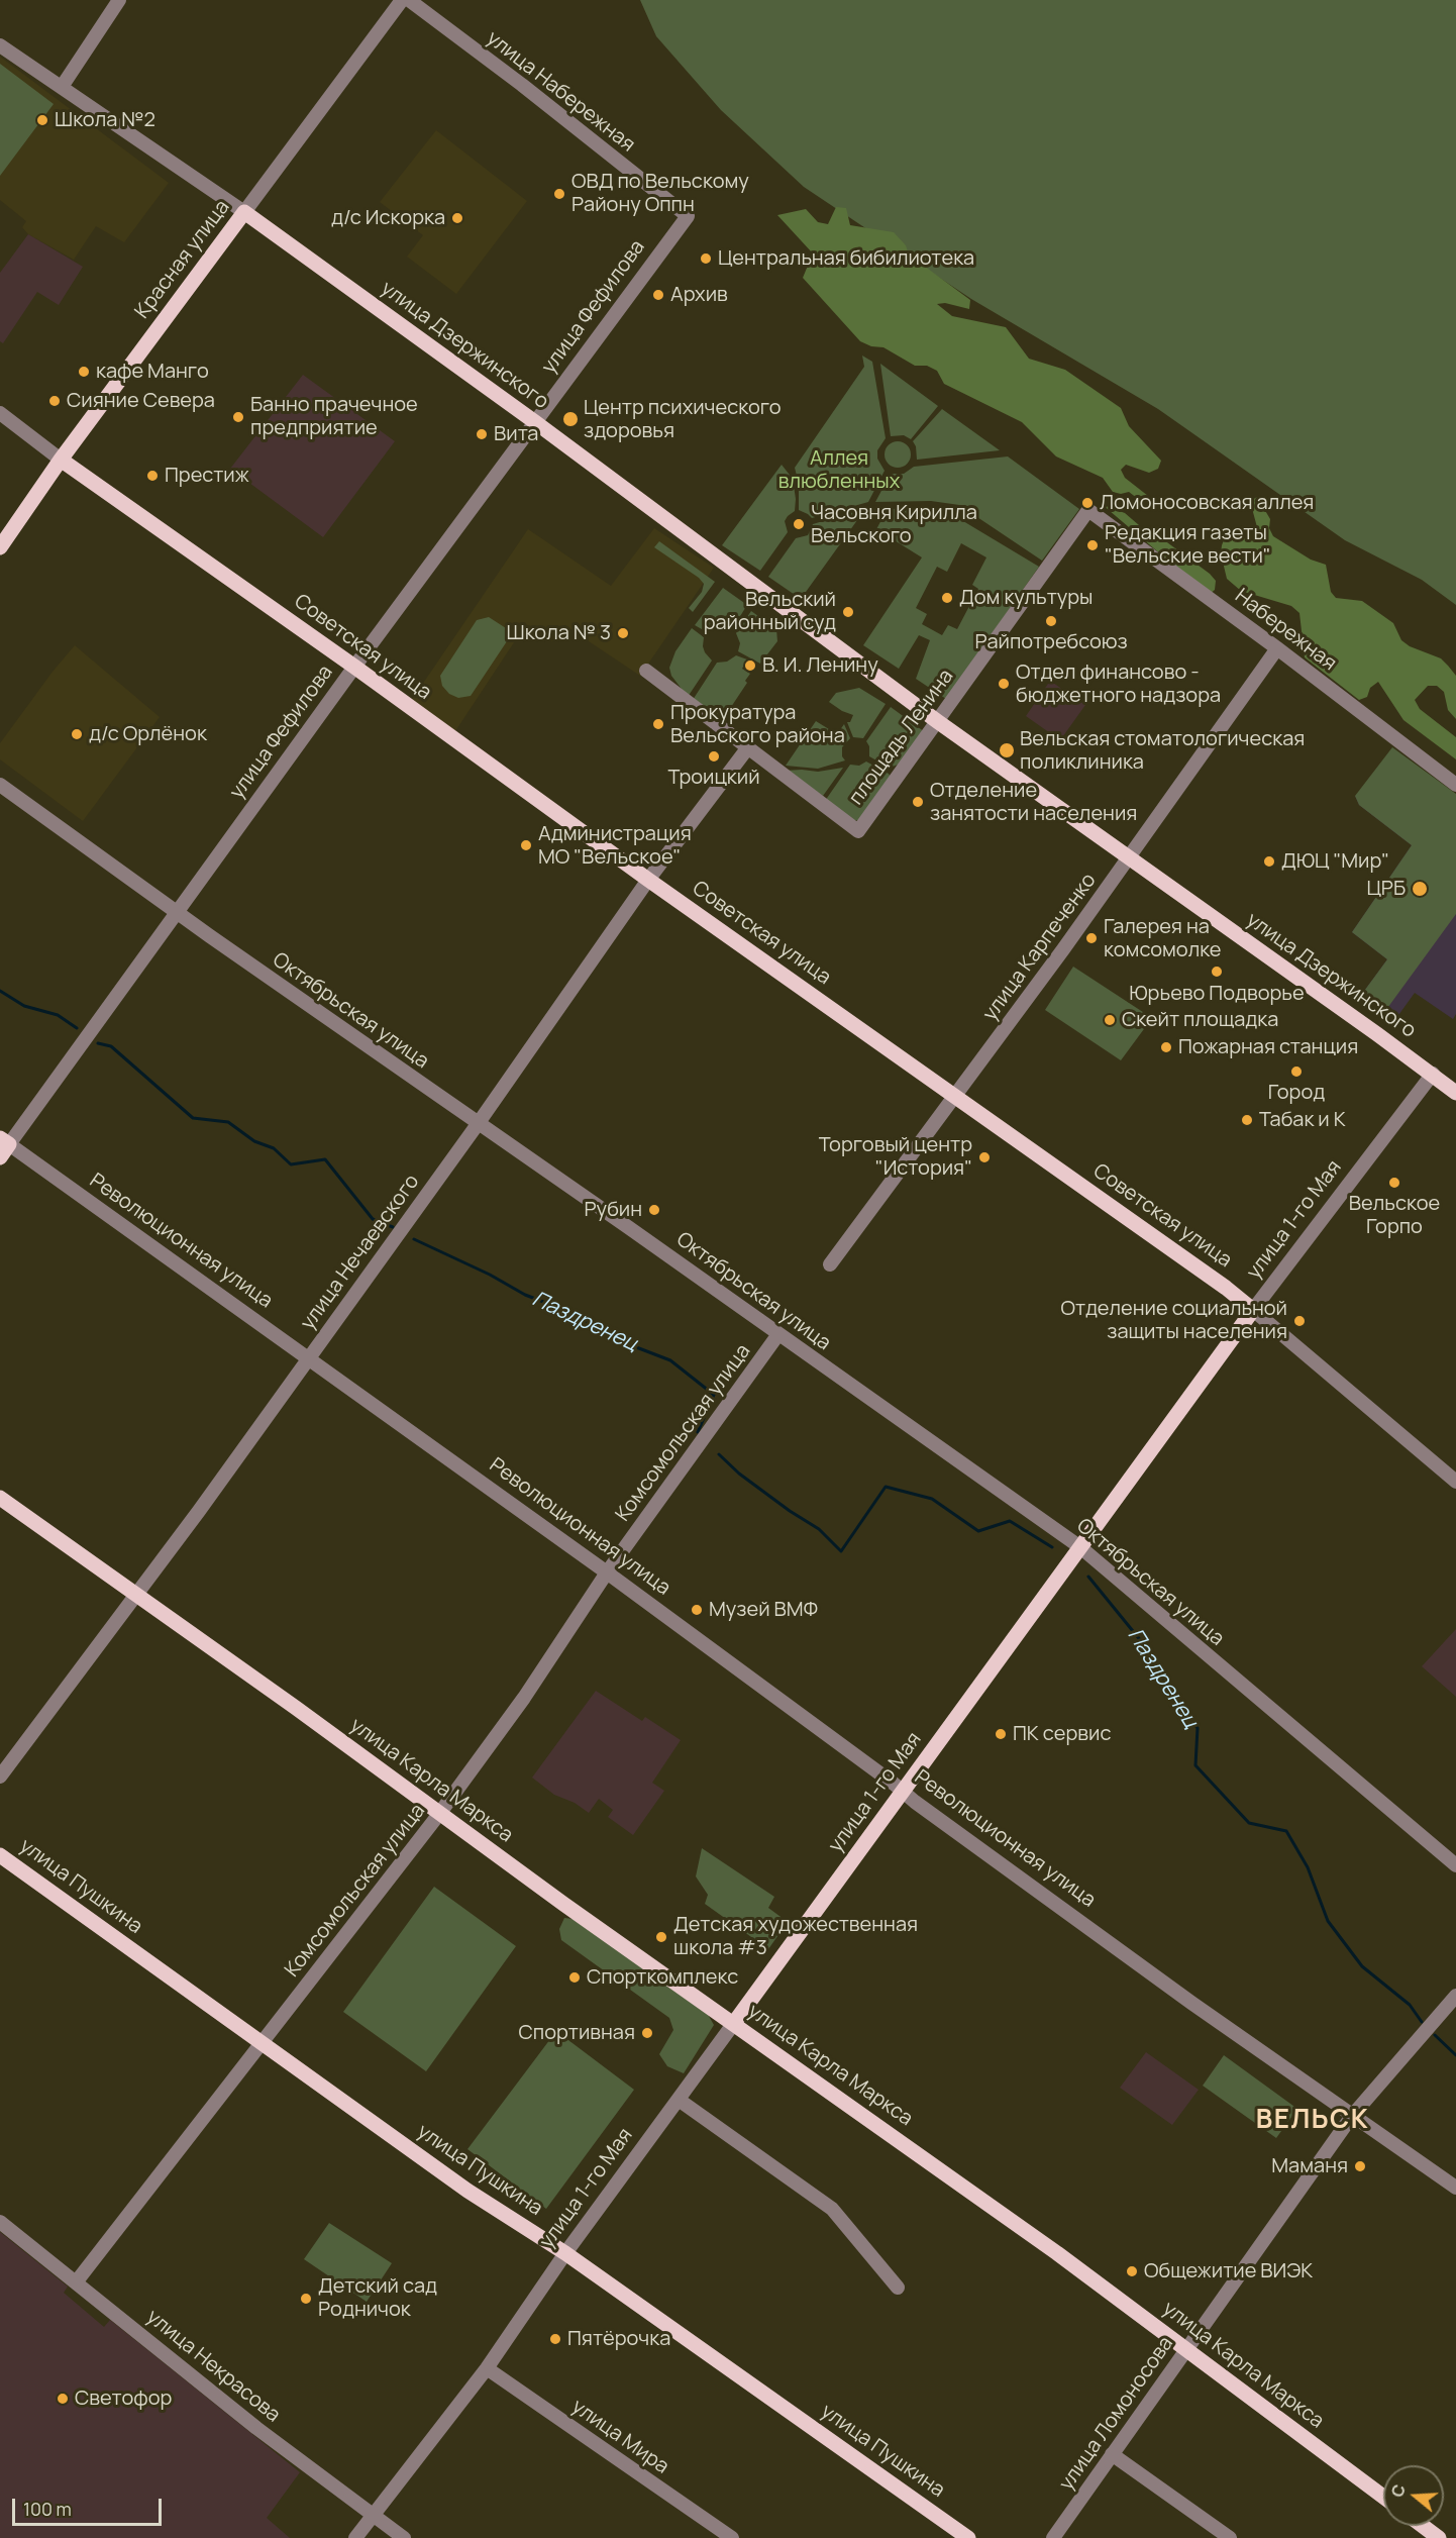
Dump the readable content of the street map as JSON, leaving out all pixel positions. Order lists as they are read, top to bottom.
{
  "streets": {
    "main road": [
      "Красная улица",
      "улица Дзержинского",
      "Советская улица",
      "улица 1-го Мая",
      "улица Карла Маркса",
      "улица Пушкина"
    ],
    "street": [
      "улица Набережная",
      "улица Фефилова",
      "Набережная",
      "площадь Ленина",
      "улица Карпеченко",
      "Октябрьская улица",
      "Революционная улица",
      "улица Нечаевского",
      "Комсомольская улица",
      "улица Некрасова",
      "улица Ломоносова",
      "улица Мира"
    ]
  },
  "crossings": [
    ["улица Набережная", "улица Фефилова"],
    ["Красная улица", "улица Дзержинского"],
    ["Красная улица", "Советская улица"],
    ["улица Фефилова", "улица Дзержинского"],
    ["улица Фефилова", "Советская улица"],
    ["улица Фефилова", "Октябрьская улица"],
    ["улица Фефилова", "Революционная улица"],
    ["улица Дзержинского", "площадь Ленина"],
    ["улица Дзержинского", "улица Карпеченко"],
    ["улица Дзержинского", "улица 1-го Мая"],
    ["Набережная", "площадь Ленина"],
    ["Набережная", "улица Карпеченко"],
    ["Советская улица", "улица Карпеченко"],
    ["Советская улица", "улица 1-го Мая"],
    ["Советская улица", "улица Нечаевского"],
    ["площадь Ленина", "улица Нечаевского"],
    ["Октябрьская улица", "улица 1-го Мая"],
    ["Октябрьская улица", "улица Нечаевского"],
    ["Октябрьская улица", "Комсомольская улица"],
    ["улица 1-го Мая", "Революционная улица"],
    ["улица 1-го Мая", "улица Карла Маркса"],
    ["улица 1-го Мая", "улица Пушкина"],
    ["улица 1-го Мая", "улица Некрасова"],
    ["улица 1-го Мая", "улица Мира"],
    ["Революционная улица", "улица Нечаевского"],
    ["Революционная улица", "Комсомольская улица"],
    ["Революционная улица", "улица Ломоносова"],
    ["улица Нечаевского", "улица Карла Маркса"],
    ["Комсомольская улица", "улица Карла Маркса"],
    ["Комсомольская улица", "улица Пушкина"],
    ["Комсомольская улица", "улица Некрасова"],
    ["улица Карла Маркса", "улица Ломоносова"]
  ],
  "districts": ["ВЕЛЬСК"],
  "water": ["Паздренец"],
  "parks": ["Аллея влюбленных"],
  "places": [
    "Школа №2",
    "ОВД по Вельскому Району Оппн",
    "д/с Искорка",
    "Центральная бибилиотека",
    "Архив",
    "кафе Манго",
    "Сияние Севера",
    "Банно прачечное предприятие",
    "Центр психического здоровья",
    "Вита",
    "Престиж",
    "Ломоносовская аллея",
    "Часовня Кирилла Вельского",
    "Редакция газеты \"Вельские вести\"",
    "Дом культуры",
    "Вельский районный суд",
    "Райпотребсоюз",
    "Школа № 3",
    "В. И. Ленину",
    "Отдел финансово - бюджетного надзора",
    "Прокуратура Вельского района",
    "д/с Орлёнок",
    "Вельская стоматологическая поликлиника",
    "Троицкий",
    "Отделение занятости населения",
    "Администрация МО \"Вельское\"",
    "ДЮЦ \"Мир\"",
    "ЦРБ",
    "Галерея на комсомолке",
    "Юрьево Подворье",
    "Скейт площадка",
    "Пожарная станция",
    "Город",
    "Табак и К",
    "Торговый центр \"История\"",
    "Вельское Горпо",
    "Рубин",
    "Отделение социальной защиты населения",
    "Музей ВМФ",
    "ПК сервис",
    "Детская художественная школа #3",
    "Спорткомплекс",
    "Спортивная",
    "Маманя",
    "Общежитие ВИЭК",
    "Детский сад Родничок",
    "Пятёрочка",
    "Светофор"
  ],
  "scale_bar": "100 m",
  "north": "left"
}
